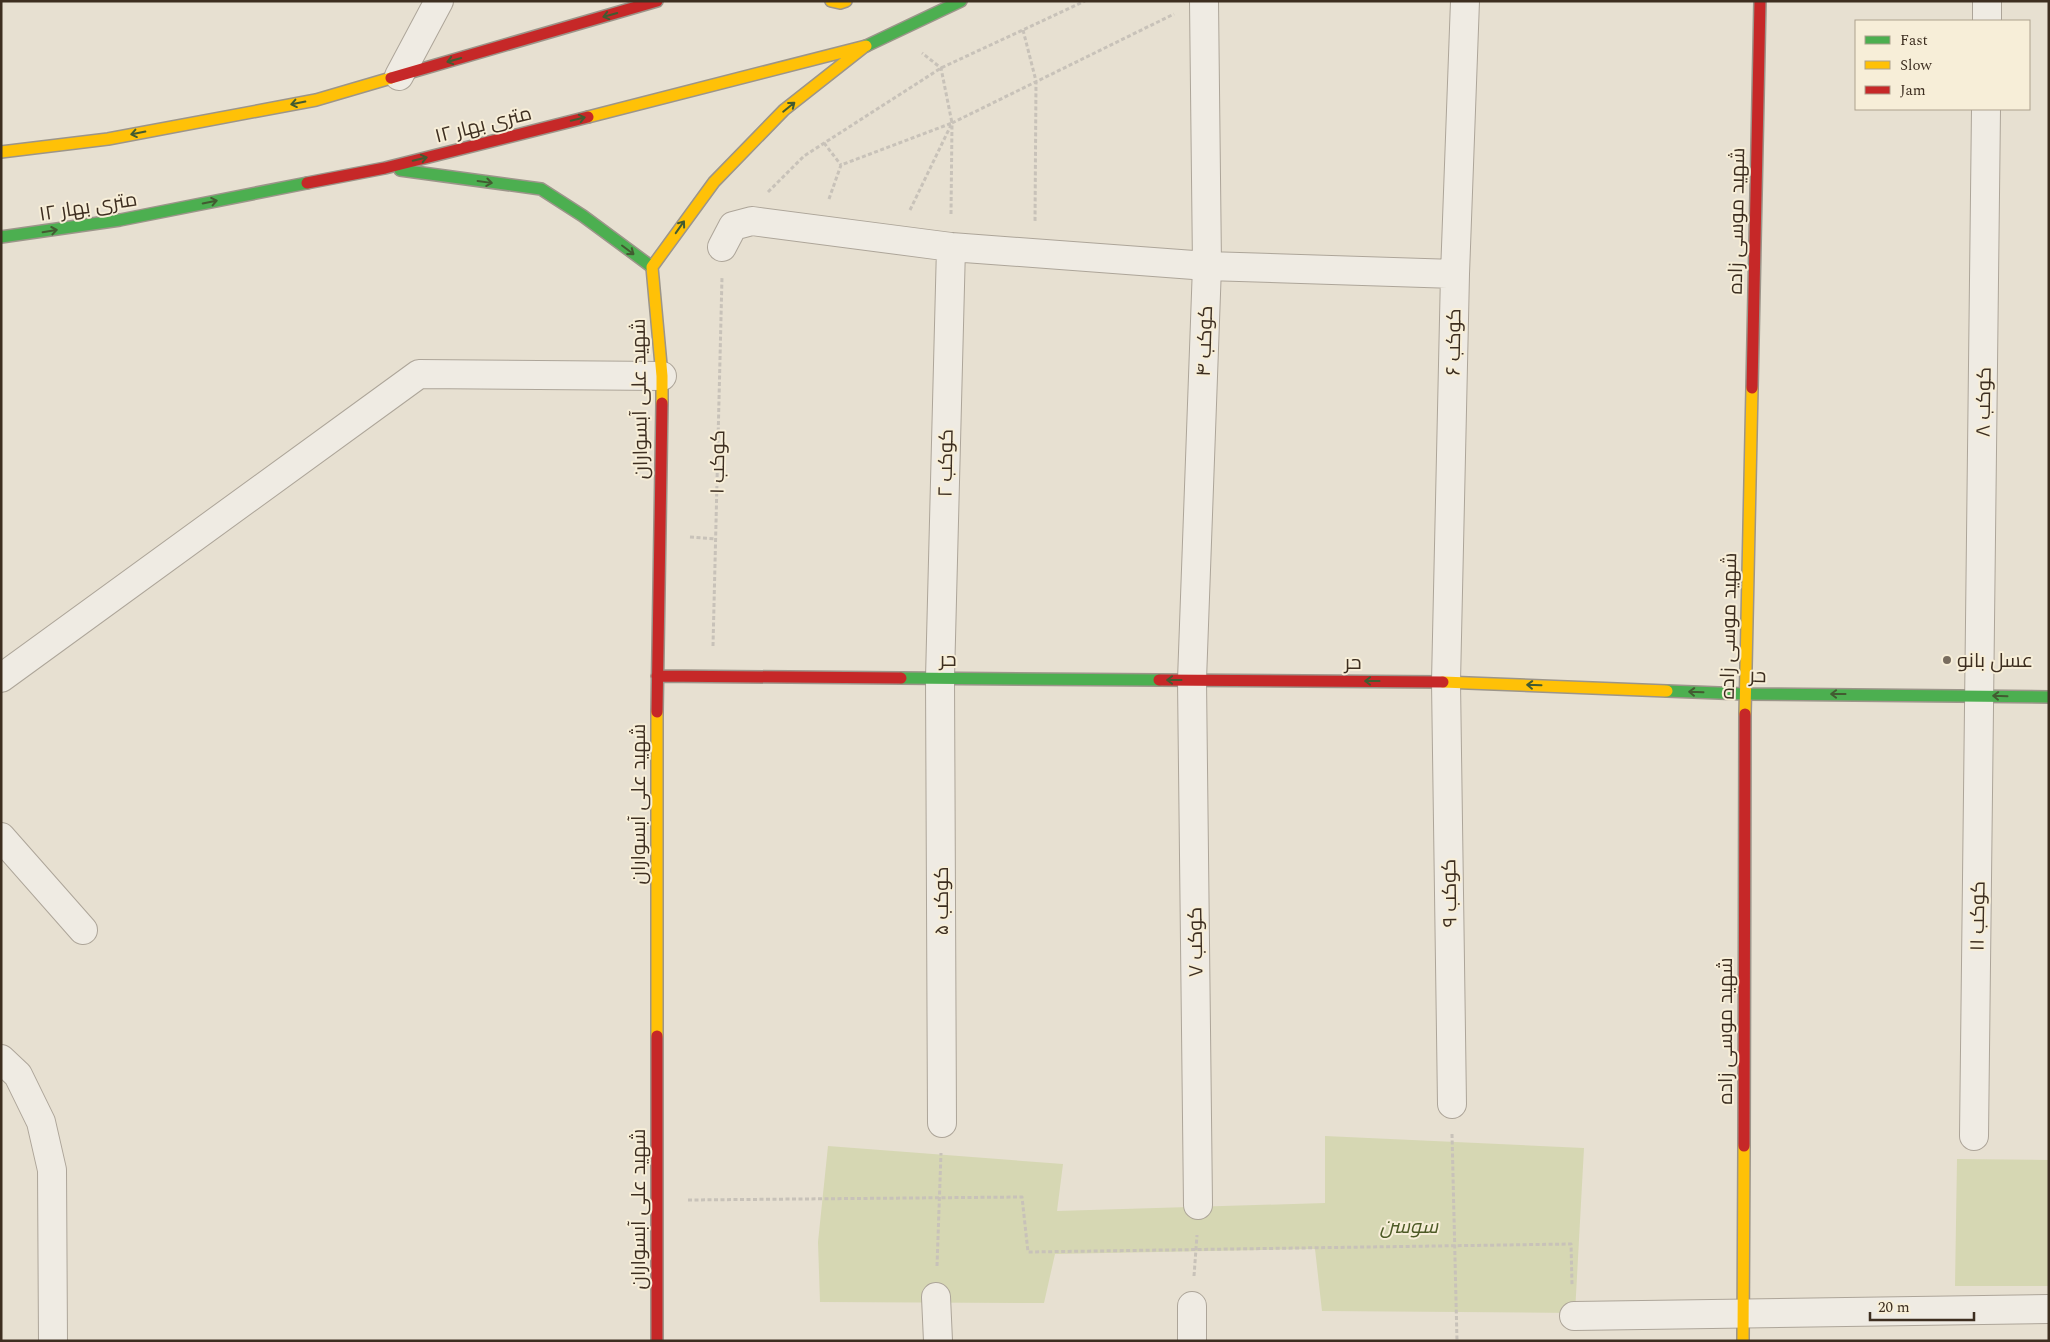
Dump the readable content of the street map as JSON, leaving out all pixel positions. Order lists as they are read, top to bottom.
{
  "streets": {
    "street": [
      "۱۲ متری بهار",
      "شهید موسی زاده",
      "کوکب ۴",
      "کوکب ۶",
      "شهید علی آبسواران",
      "کوکب ۸",
      "کوکب ۲",
      "حر",
      "کوکب ۹",
      "کوکب ۵",
      "کوکب ۱۱",
      "کوکب ۷"
    ],
    "path": ["کوکب ۱"]
  },
  "crossings": [
    ["شهید موسی زاده", "حر"],
    ["کوکب ۴", "حر"],
    ["کوکب ۴", "کوکب ۷"],
    ["کوکب ۶", "حر"],
    ["کوکب ۶", "کوکب ۹"],
    ["شهید علی آبسواران", "حر"],
    ["کوکب ۸", "حر"],
    ["کوکب ۸", "کوکب ۱۱"],
    ["کوکب ۱", "حر"],
    ["کوکب ۲", "حر"],
    ["کوکب ۲", "کوکب ۵"],
    ["حر", "کوکب ۹"],
    ["حر", "کوکب ۵"],
    ["حر", "کوکب ۱۱"],
    ["حر", "کوکب ۷"]
  ],
  "one_way": ["حر"],
  "parks": ["سوسن"],
  "places": ["عسل بانو"],
  "legend": ["Fast", "Slow", "Jam"],
  "scale_bar": "20 m"
}
